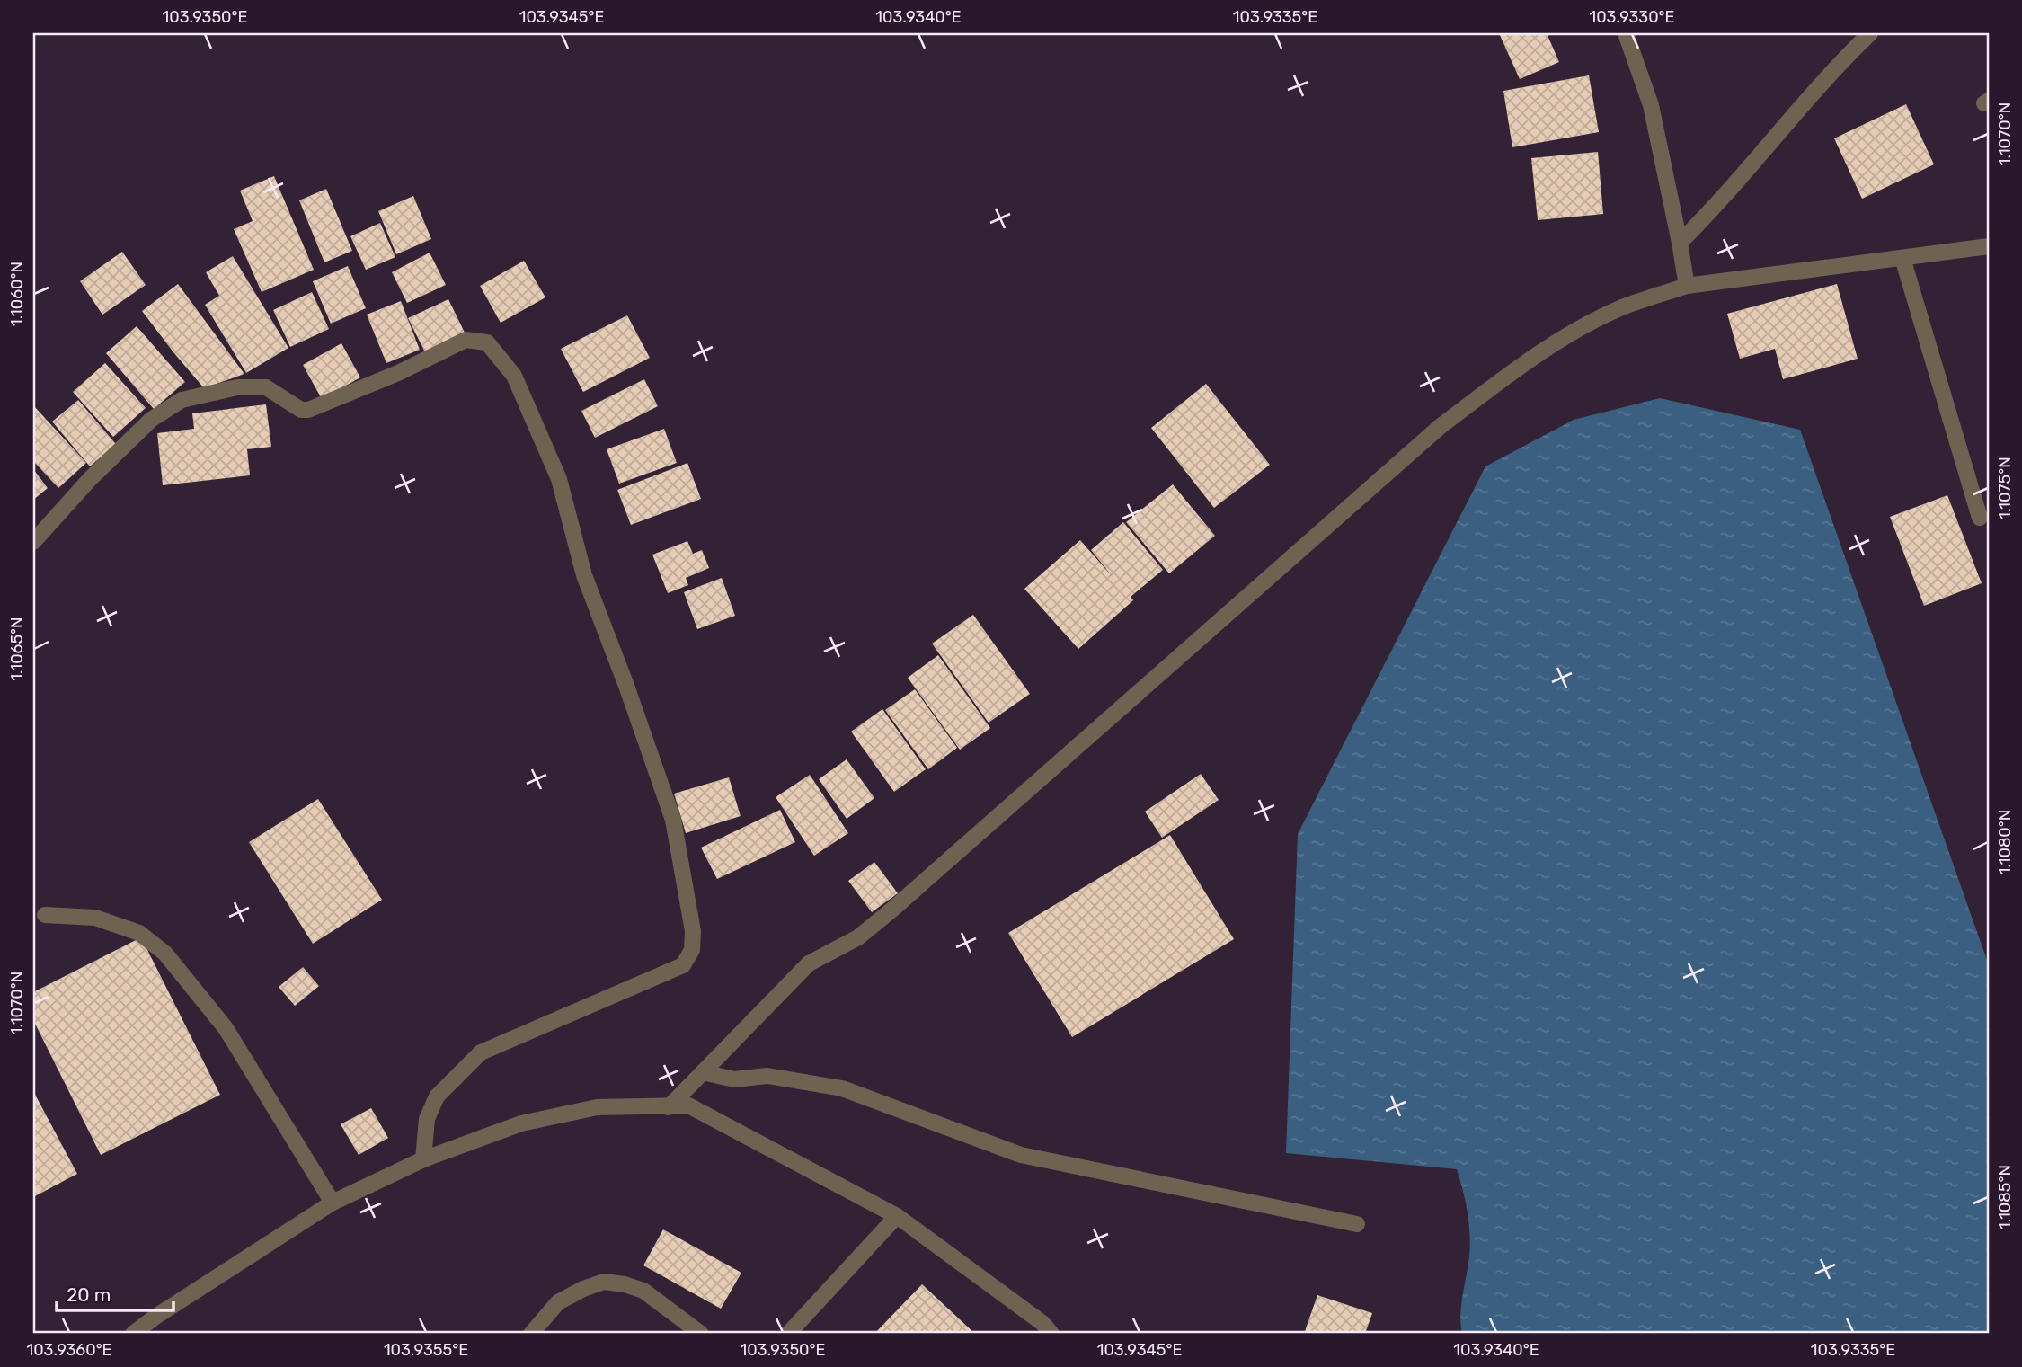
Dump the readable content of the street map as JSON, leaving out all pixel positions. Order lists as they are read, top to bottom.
{
  "scale_bar": "20 m",
  "coordinates": [
    "103.9350°E",
    "103.9345°E",
    "103.9340°E",
    "103.9335°E",
    "103.9330°E",
    "1.1070°N",
    "1.1060°N",
    "1.1075°N",
    "1.1065°N",
    "1.1080°N",
    "1.1085°N",
    "103.9360°E",
    "103.9355°E"
  ]
}
